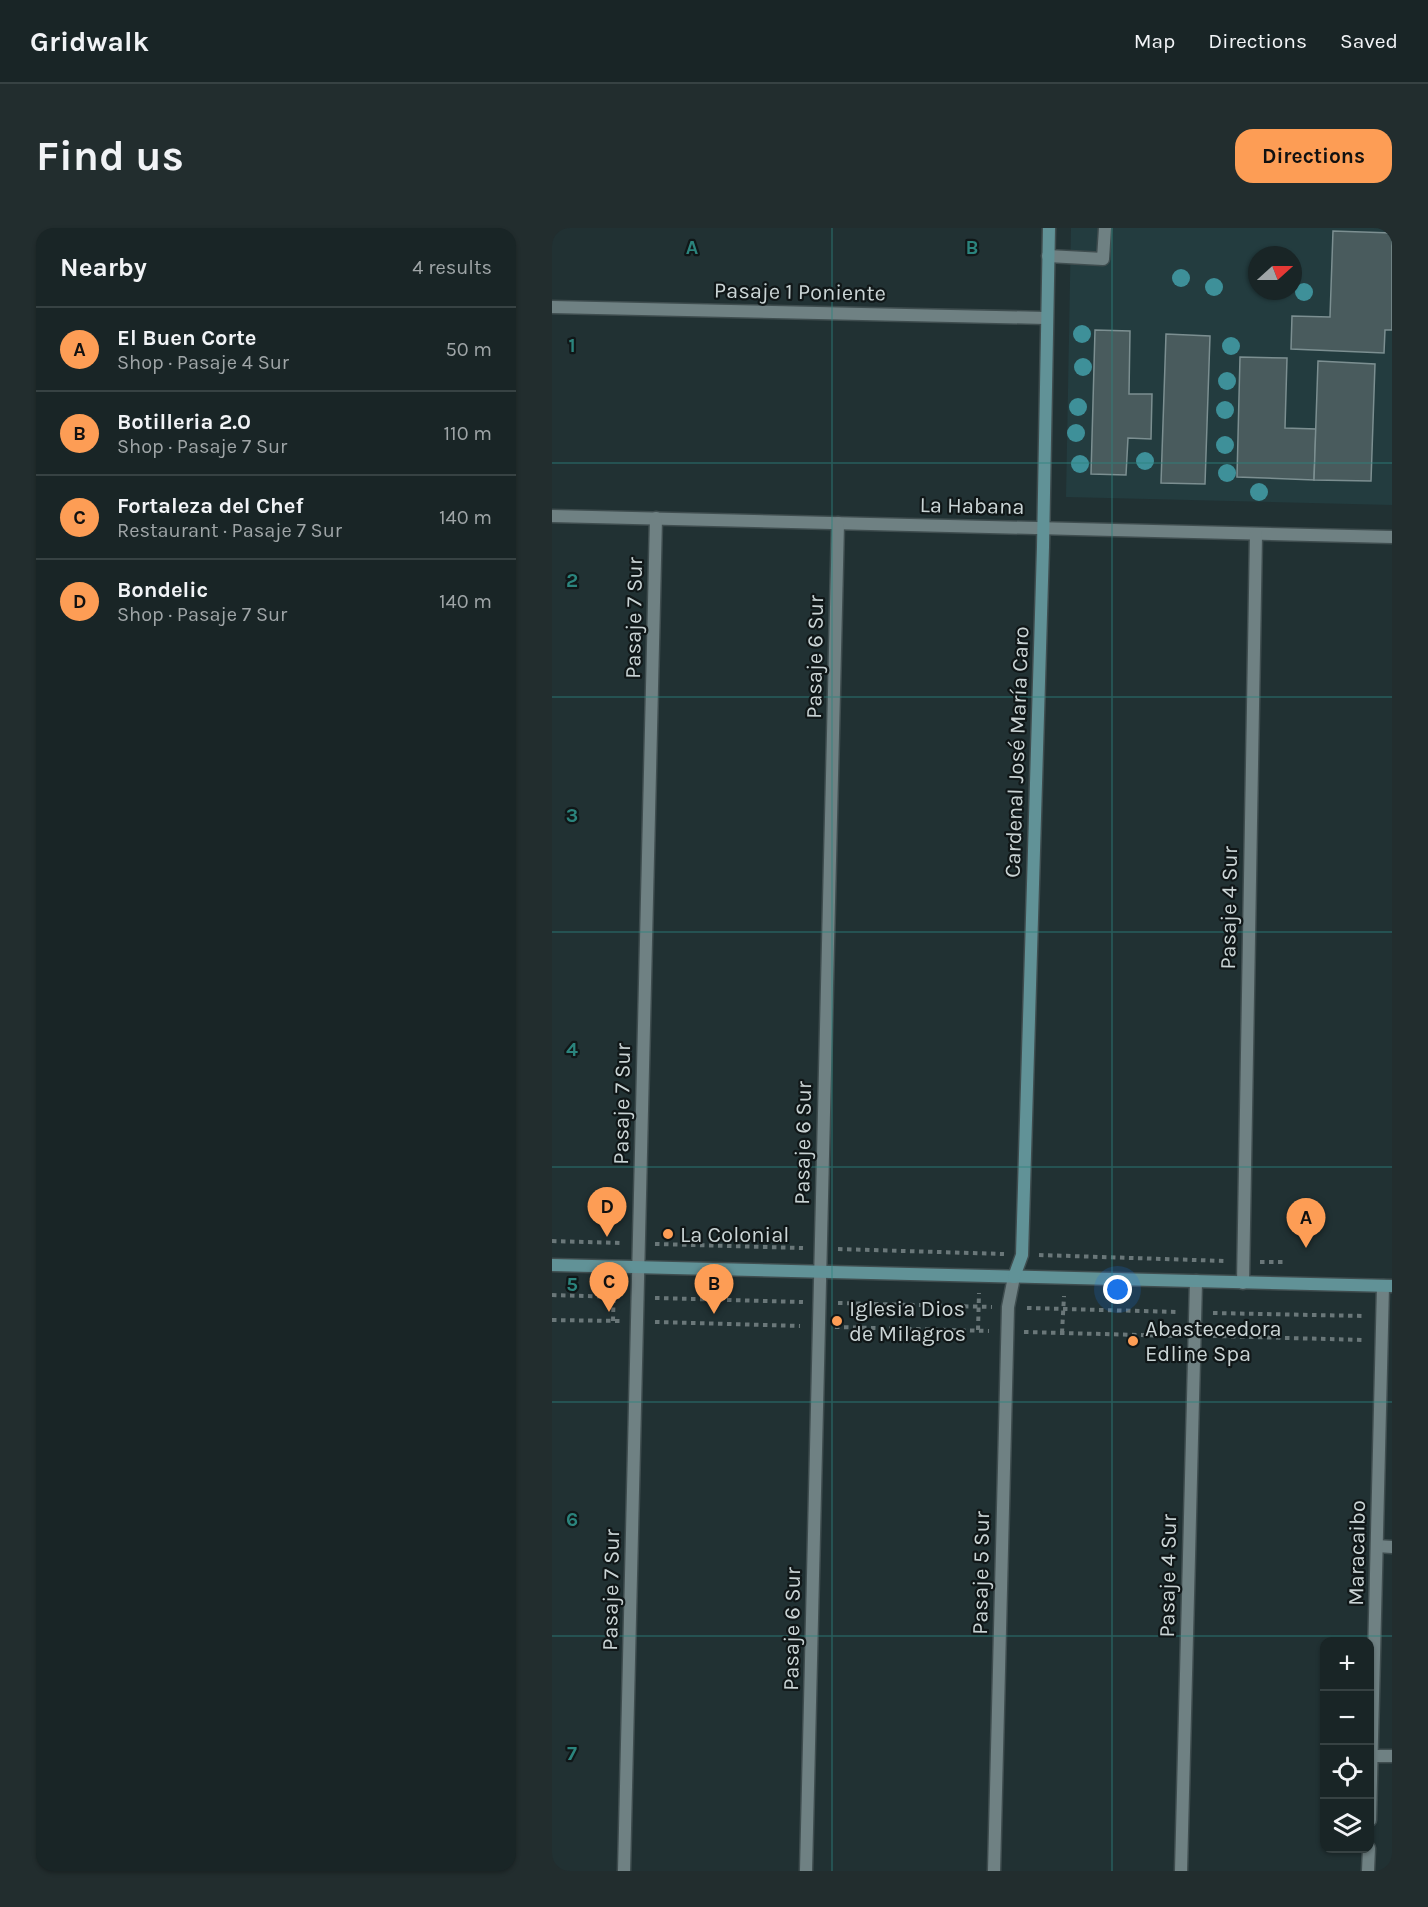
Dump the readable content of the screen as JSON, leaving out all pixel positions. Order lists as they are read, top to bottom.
{
  "streets": {
    "street": [
      "Pasaje 1 Poniente",
      "La Habana",
      "Pasaje 7 Sur",
      "Pasaje 6 Sur",
      "Cardenal José María Caro",
      "Pasaje 4 Sur",
      "Maracaibo",
      "Pasaje 5 Sur"
    ]
  },
  "crossings": [
    ["Pasaje 1 Poniente", "Cardenal José María Caro"],
    ["La Habana", "Pasaje 7 Sur"],
    ["La Habana", "Pasaje 6 Sur"],
    ["La Habana", "Cardenal José María Caro"],
    ["La Habana", "Pasaje 4 Sur"],
    ["Cardenal José María Caro", "Pasaje 5 Sur"]
  ],
  "places": ["La Colonial", "Iglesia Dios de Milagros", "Abastecedora Edline Spa"],
  "north": "right",
  "page": {
    "header": "Gridwalk",
    "nav": ["Map", "Directions", "Saved"],
    "buttons": "Directions",
    "title": "Find us",
    "heading": ["Nearby", "4 results"],
    "list": [
      {
        "mark": "A",
        "name": "El Buen Corte",
        "note": "Shop · Pasaje 4 Sur",
        "value": "50 m"
      },
      {
        "mark": "B",
        "name": "Botilleria 2.0",
        "note": "Shop · Pasaje 7 Sur",
        "value": "110 m"
      },
      {
        "mark": "C",
        "name": "Fortaleza del Chef",
        "note": "Restaurant · Pasaje 7 Sur",
        "value": "140 m"
      },
      {
        "mark": "D",
        "name": "Bondelic",
        "note": "Shop · Pasaje 7 Sur",
        "value": "140 m"
      }
    ],
    "pins": [
      "D",
      "A",
      "C",
      "B"
    ],
    "map_buttons": ["+", "−"]
  },
  "grid": {
    "columns": ["A", "B"],
    "rows": [
      "1",
      "2",
      "3",
      "4",
      "5",
      "6",
      "7"
    ]
  }
}
